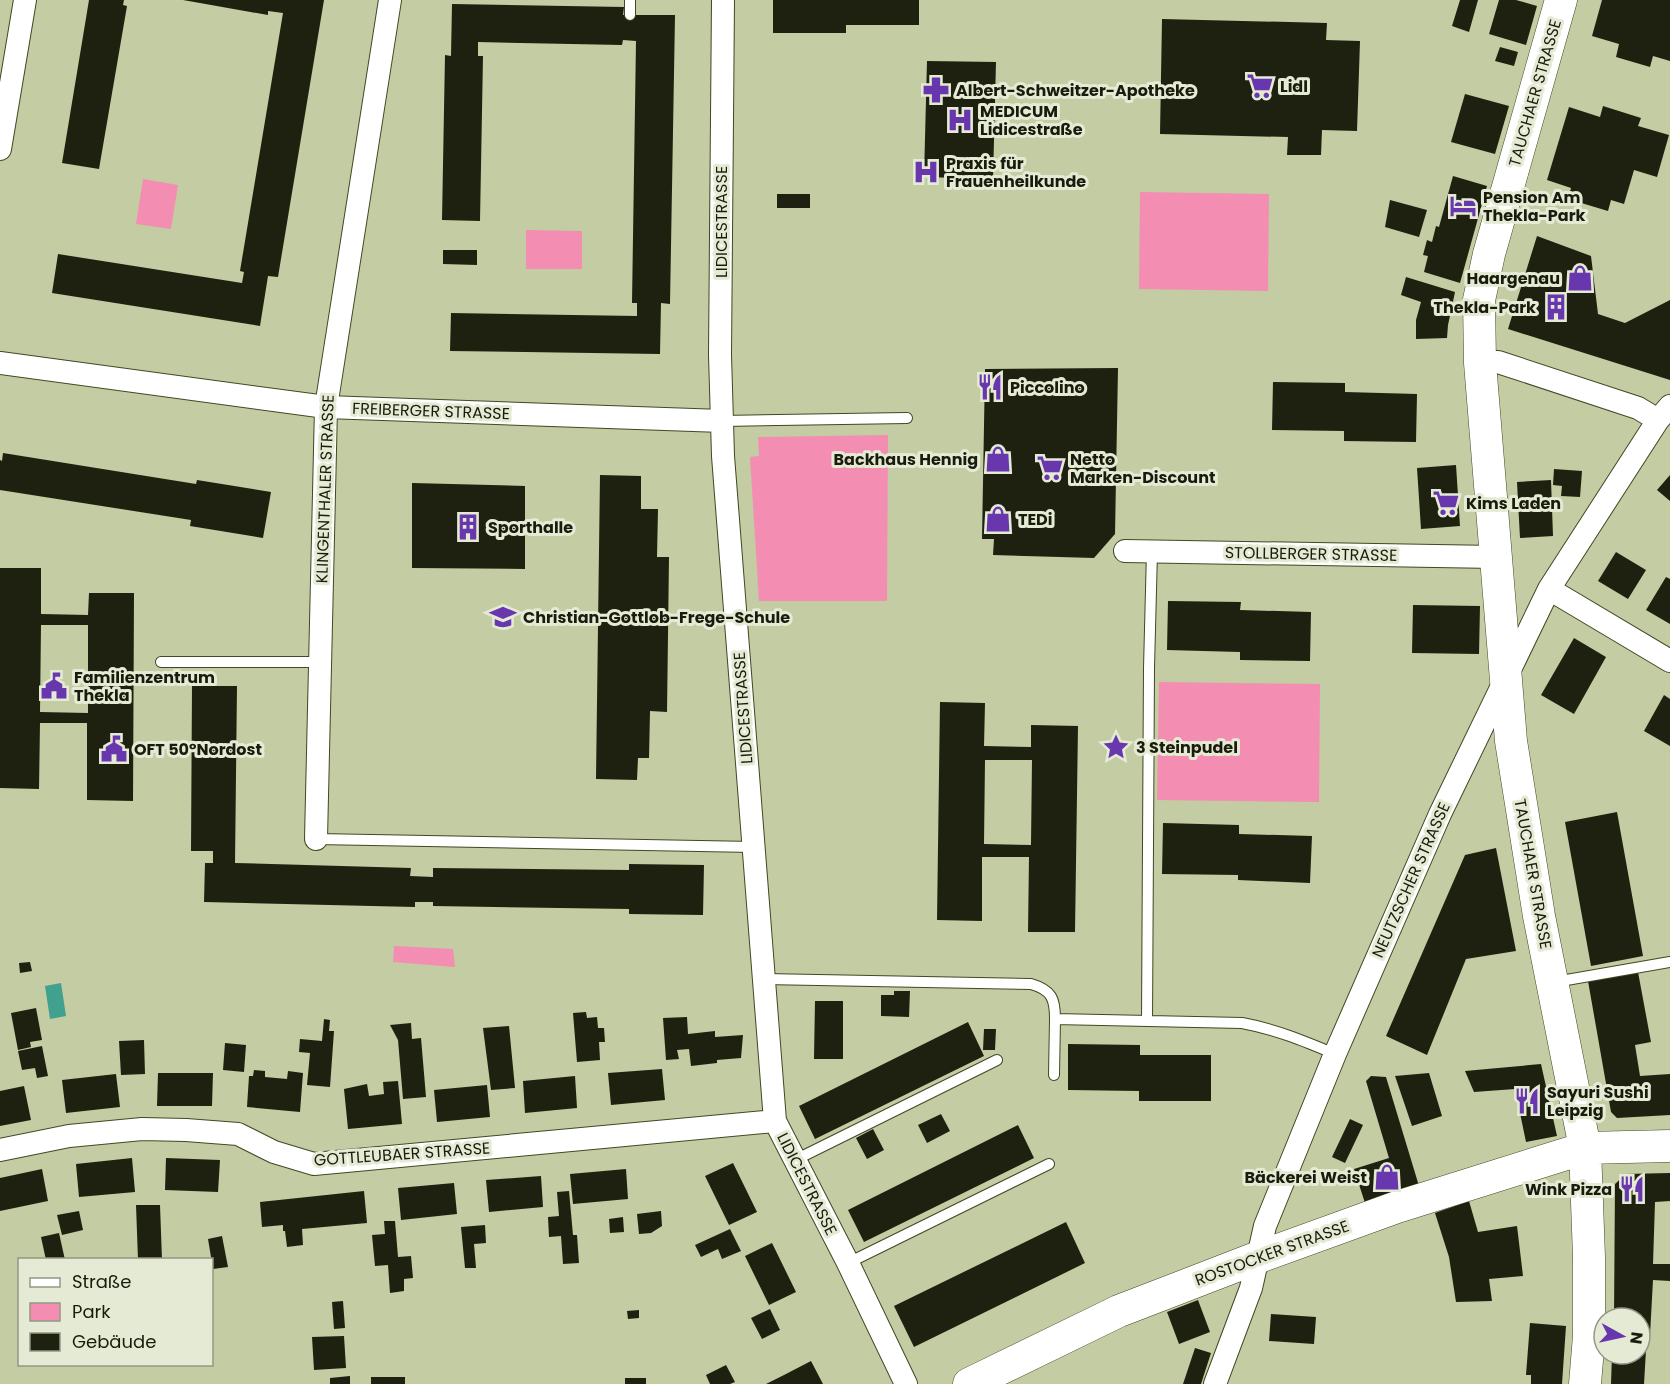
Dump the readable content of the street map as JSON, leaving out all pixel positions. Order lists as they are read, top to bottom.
{
  "streets": {
    "main road": ["TAUCHAER STRASSE", "ROSTOCKER STRASSE"],
    "street": [
      "LIDICESTRASSE",
      "FREIBERGER STRASSE",
      "KLINGENTHALER STRASSE",
      "STOLLBERGER STRASSE",
      "NEUTZSCHER STRASSE",
      "GOTTLEUBAER STRASSE"
    ]
  },
  "crossings": [
    ["TAUCHAER STRASSE", "STOLLBERGER STRASSE"],
    ["TAUCHAER STRASSE", "NEUTZSCHER STRASSE"],
    ["TAUCHAER STRASSE", "ROSTOCKER STRASSE"],
    ["LIDICESTRASSE", "FREIBERGER STRASSE"],
    ["LIDICESTRASSE", "GOTTLEUBAER STRASSE"],
    ["FREIBERGER STRASSE", "KLINGENTHALER STRASSE"],
    ["NEUTZSCHER STRASSE", "ROSTOCKER STRASSE"]
  ],
  "places": {
    "supermarket": ["Lidl", "Netto Marken-Discount", "Kims Laden"],
    "pharmacy": ["Albert-Schweitzer-Apotheke"],
    "hospital": ["MEDICUM Lidicestraße", "Praxis für Frauenheilkunde"],
    "hotel": ["Pension Am Thekla-Park"],
    "shop": [
      "Haargenau",
      "Backhaus Hennig",
      "TEDi",
      "Bäckerei Weist"
    ],
    "building": ["Thekla-Park", "Sporthalle"],
    "restaurant": ["Piccolino", "Sayuri Sushi Leipzig", "Wink Pizza"],
    "school or university": ["Christian-Gottlob-Frege-Schule"],
    "public building": ["Familienzentrum Thekla", "OFT 50°Nordost"],
    "place": ["3 Steinpudel"]
  },
  "legend": ["Straße", "Park", "Gebäude"],
  "north": "right"
}
